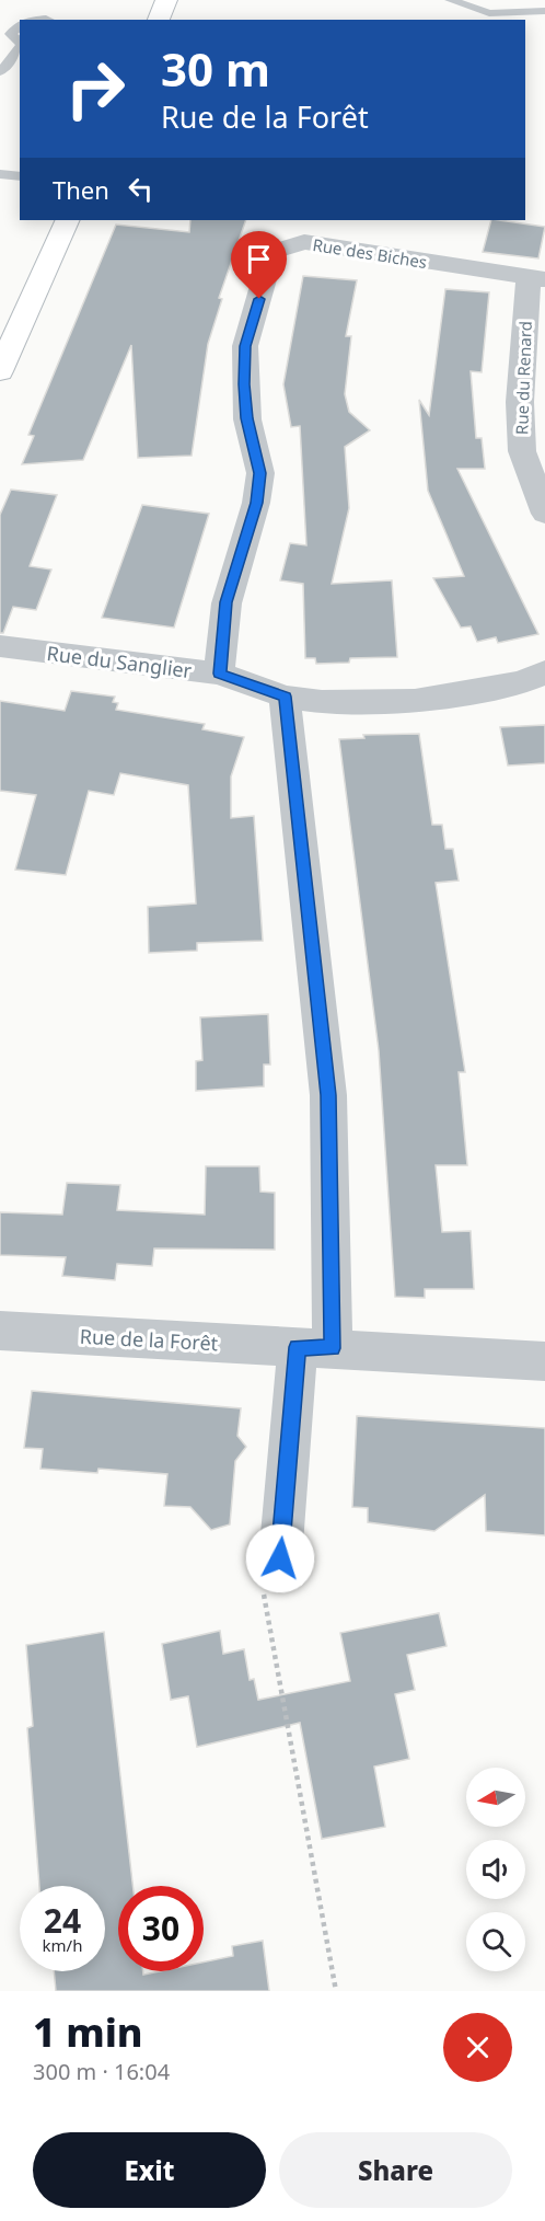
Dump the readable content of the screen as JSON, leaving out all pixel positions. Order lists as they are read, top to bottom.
{
  "streets": {
    "street": [
      "Rue des Biches",
      "Rue du Renard",
      "Rue du Sanglier",
      "Rue de la Forêt"
    ]
  },
  "crossings": [
    ["Rue des Biches", "Rue du Renard"],
    ["Rue des Biches", "Rue du Sanglier"]
  ],
  "north": "left",
  "page": {
    "turn": ["30 m", "Rue de la Forêt"],
    "then": "Then",
    "speed": "24 km/h",
    "limit": "30",
    "heading": ["1 min", "300 m · 16:04"],
    "buttons": ["Exit", "Share"]
  }
}
